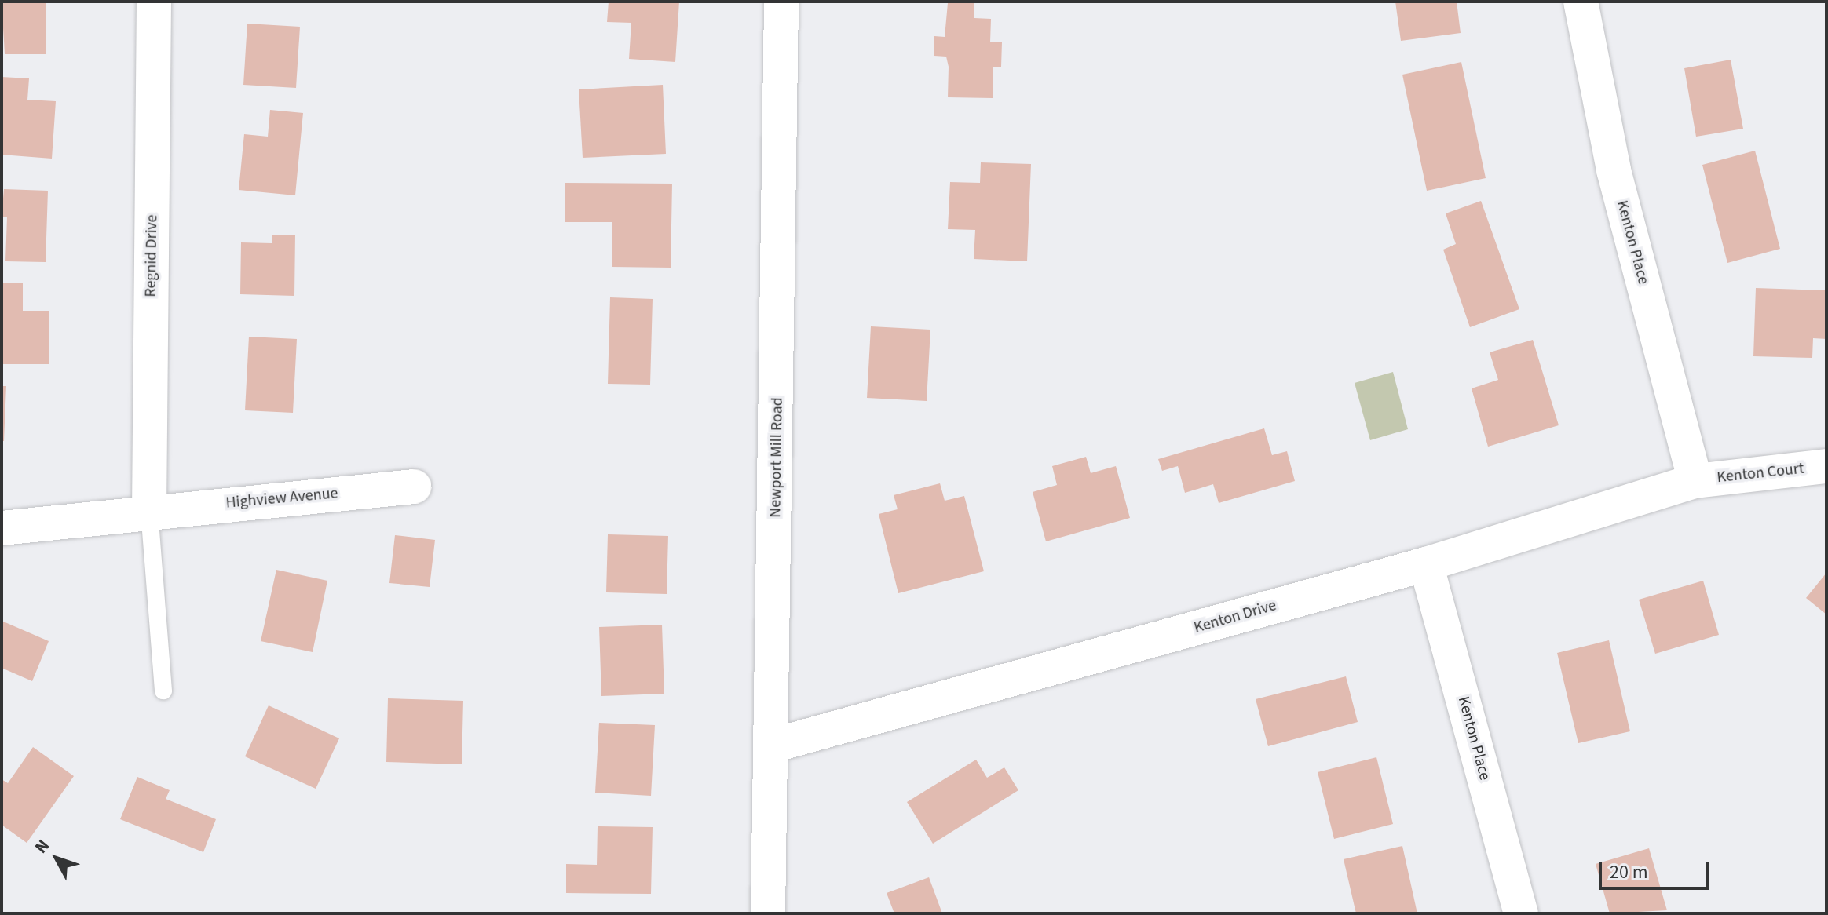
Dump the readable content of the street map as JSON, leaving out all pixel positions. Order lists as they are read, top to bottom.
{
  "streets": {
    "street": [
      "Kenton Place",
      "Regnid Drive",
      "Newport Mill Road",
      "Kenton Court",
      "Highview Avenue",
      "Kenton Drive"
    ]
  },
  "crossings": [
    ["Kenton Place", "Kenton Court"],
    ["Kenton Place", "Kenton Drive"],
    ["Regnid Drive", "Highview Avenue"],
    ["Newport Mill Road", "Kenton Drive"],
    ["Kenton Court", "Kenton Drive"]
  ],
  "scale_bar": "20 m",
  "north": "top left"
}
